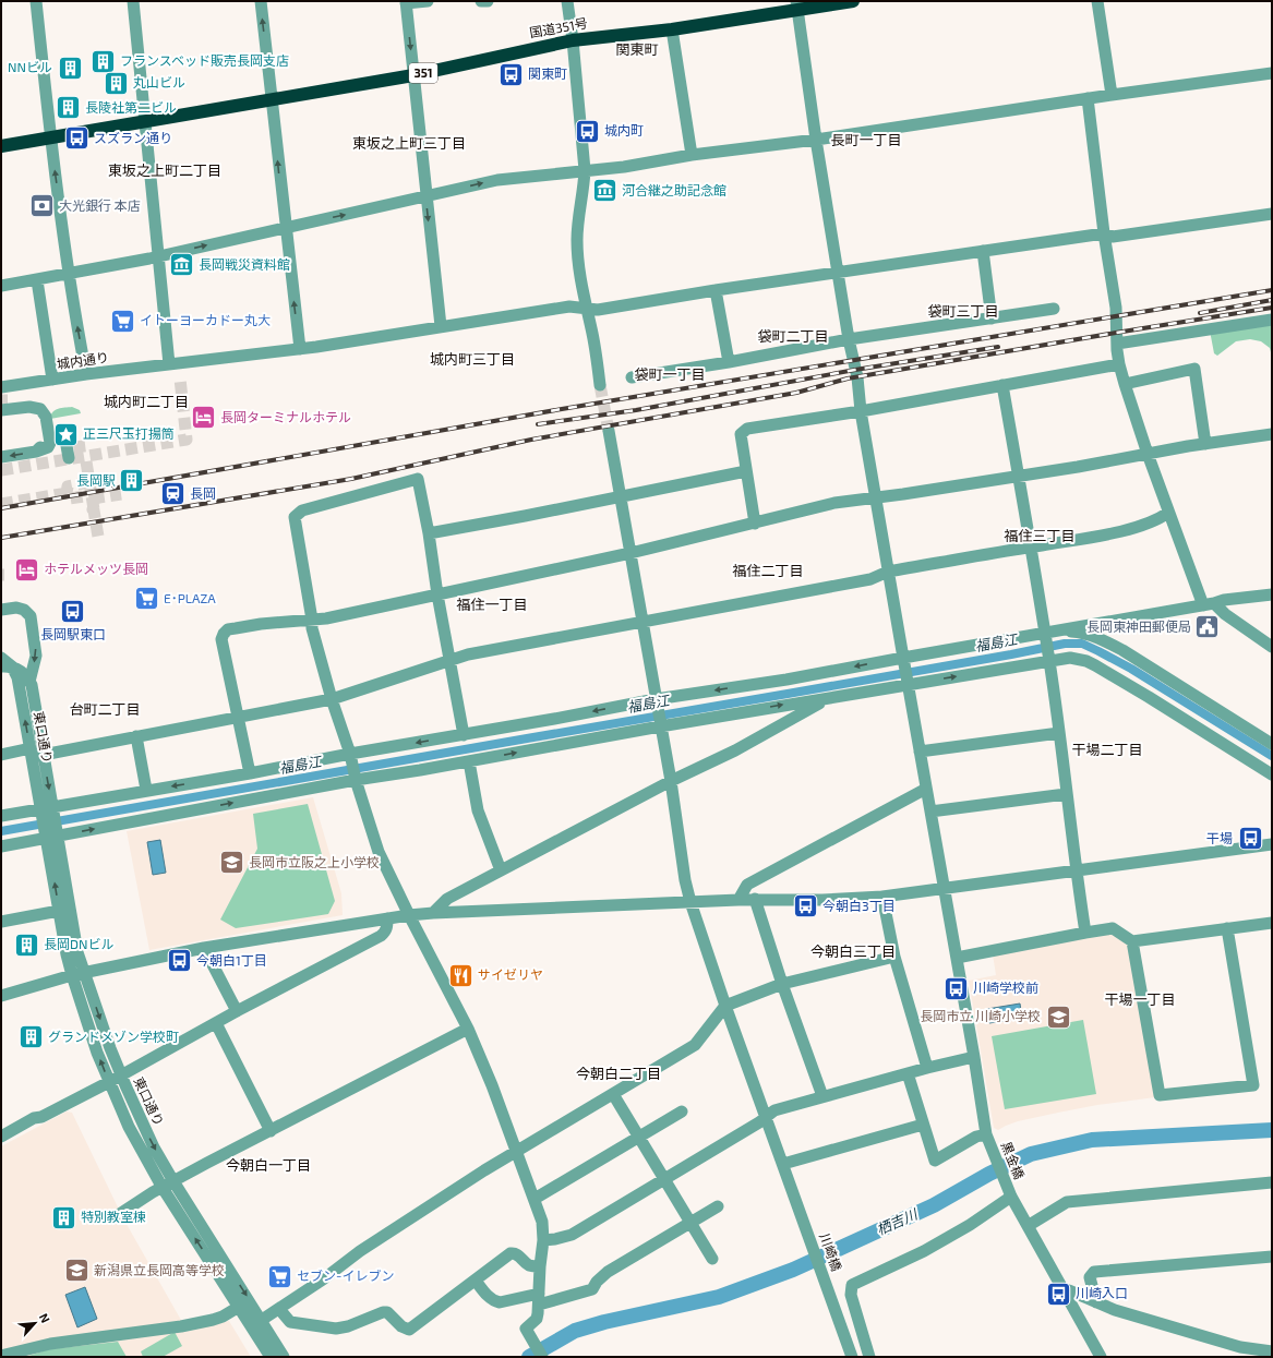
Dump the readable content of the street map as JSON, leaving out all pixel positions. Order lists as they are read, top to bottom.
{
  "streets": {
    "highway": ["国道351号", "351"],
    "street": [
      "城内通り",
      "東口通り",
      "黒金橋",
      "川崎橋"
    ]
  },
  "crossings": [
    ["国道351号", "351"],
    ["国道351号", "黒金橋"],
    ["城内通り", "黒金橋"]
  ],
  "districts": [
    "関東町",
    "長町一丁目",
    "東坂之上町三丁目",
    "東坂之上町二丁目",
    "袋町三丁目",
    "袋町二丁目",
    "城内町三丁目",
    "袋町一丁目",
    "城内町二丁目",
    "福住三丁目",
    "福住二丁目",
    "福住一丁目",
    "台町二丁目",
    "干場二丁目",
    "今朝白三丁目",
    "干場一丁目",
    "今朝白二丁目",
    "今朝白一丁目"
  ],
  "water": ["福島江", "栖吉川"],
  "places": {
    "building": [
      "フランスベッド販売長岡支店",
      "NNビル",
      "丸山ビル",
      "長陵社第二ビル",
      "長岡駅",
      "長岡DNビル",
      "グランドメゾン学校町",
      "特別教室棟"
    ],
    "bus stop": [
      "関東町",
      "城内町",
      "スズラン通り",
      "長岡駅東口",
      "干場",
      "今朝白3丁目",
      "今朝白1丁目",
      "川崎学校前",
      "川崎入口"
    ],
    "museum": ["河合継之助記念館", "長岡戦災資料館"],
    "bank": ["大光銀行 本店"],
    "supermarket": ["イトーヨーカドー丸大", "E･PLAZA", "セブン-イレブン"],
    "hotel": ["長岡ターミナルホテル", "ホテルメッツ長岡"],
    "place": ["正三尺玉打揚筒"],
    "station": ["長岡"],
    "public building": ["長岡東神田郵便局"],
    "school or university": ["長岡市立阪之上小学校", "長岡市立 川崎小学校", "新潟県立長岡高等学校"],
    "restaurant": ["サイゼリヤ"]
  },
  "north": "top right"
}
